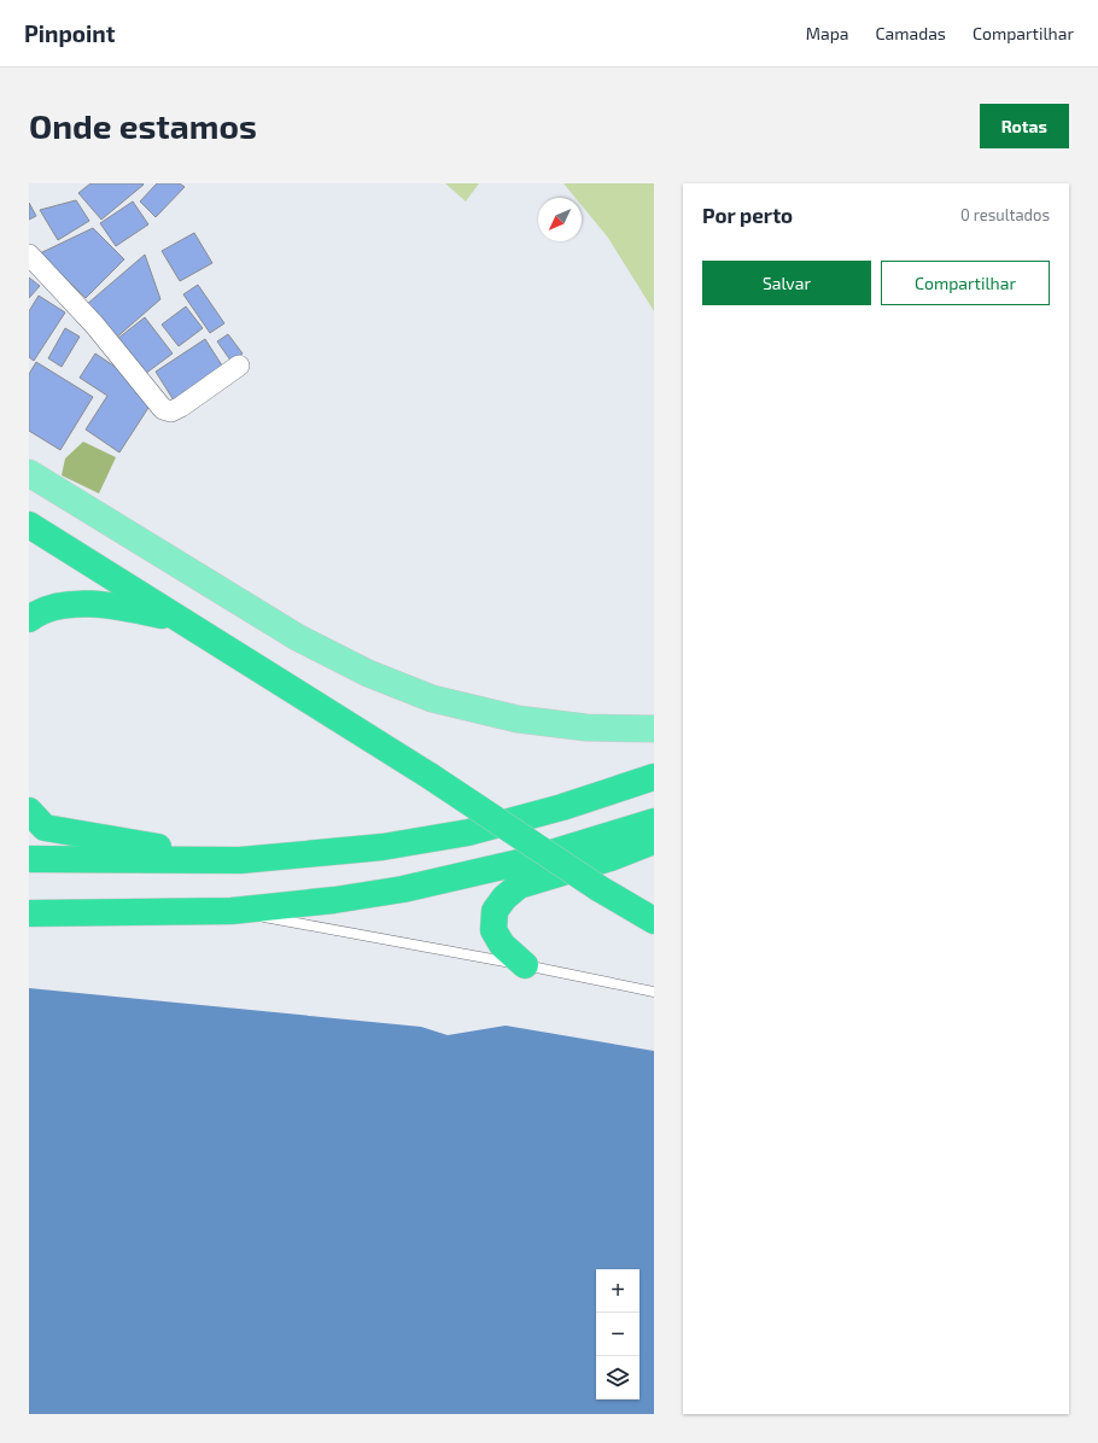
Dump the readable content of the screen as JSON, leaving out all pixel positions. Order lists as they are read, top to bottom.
{
  "north": "bottom left",
  "page": {
    "header": "Pinpoint",
    "nav": ["Mapa", "Camadas", "Compartilhar"],
    "buttons": [
      "Rotas",
      ["Salvar", "Compartilhar"]
    ],
    "title": "Onde estamos",
    "heading": ["Por perto", "0 resultados"],
    "map_buttons": ["+", "−"]
  }
}
